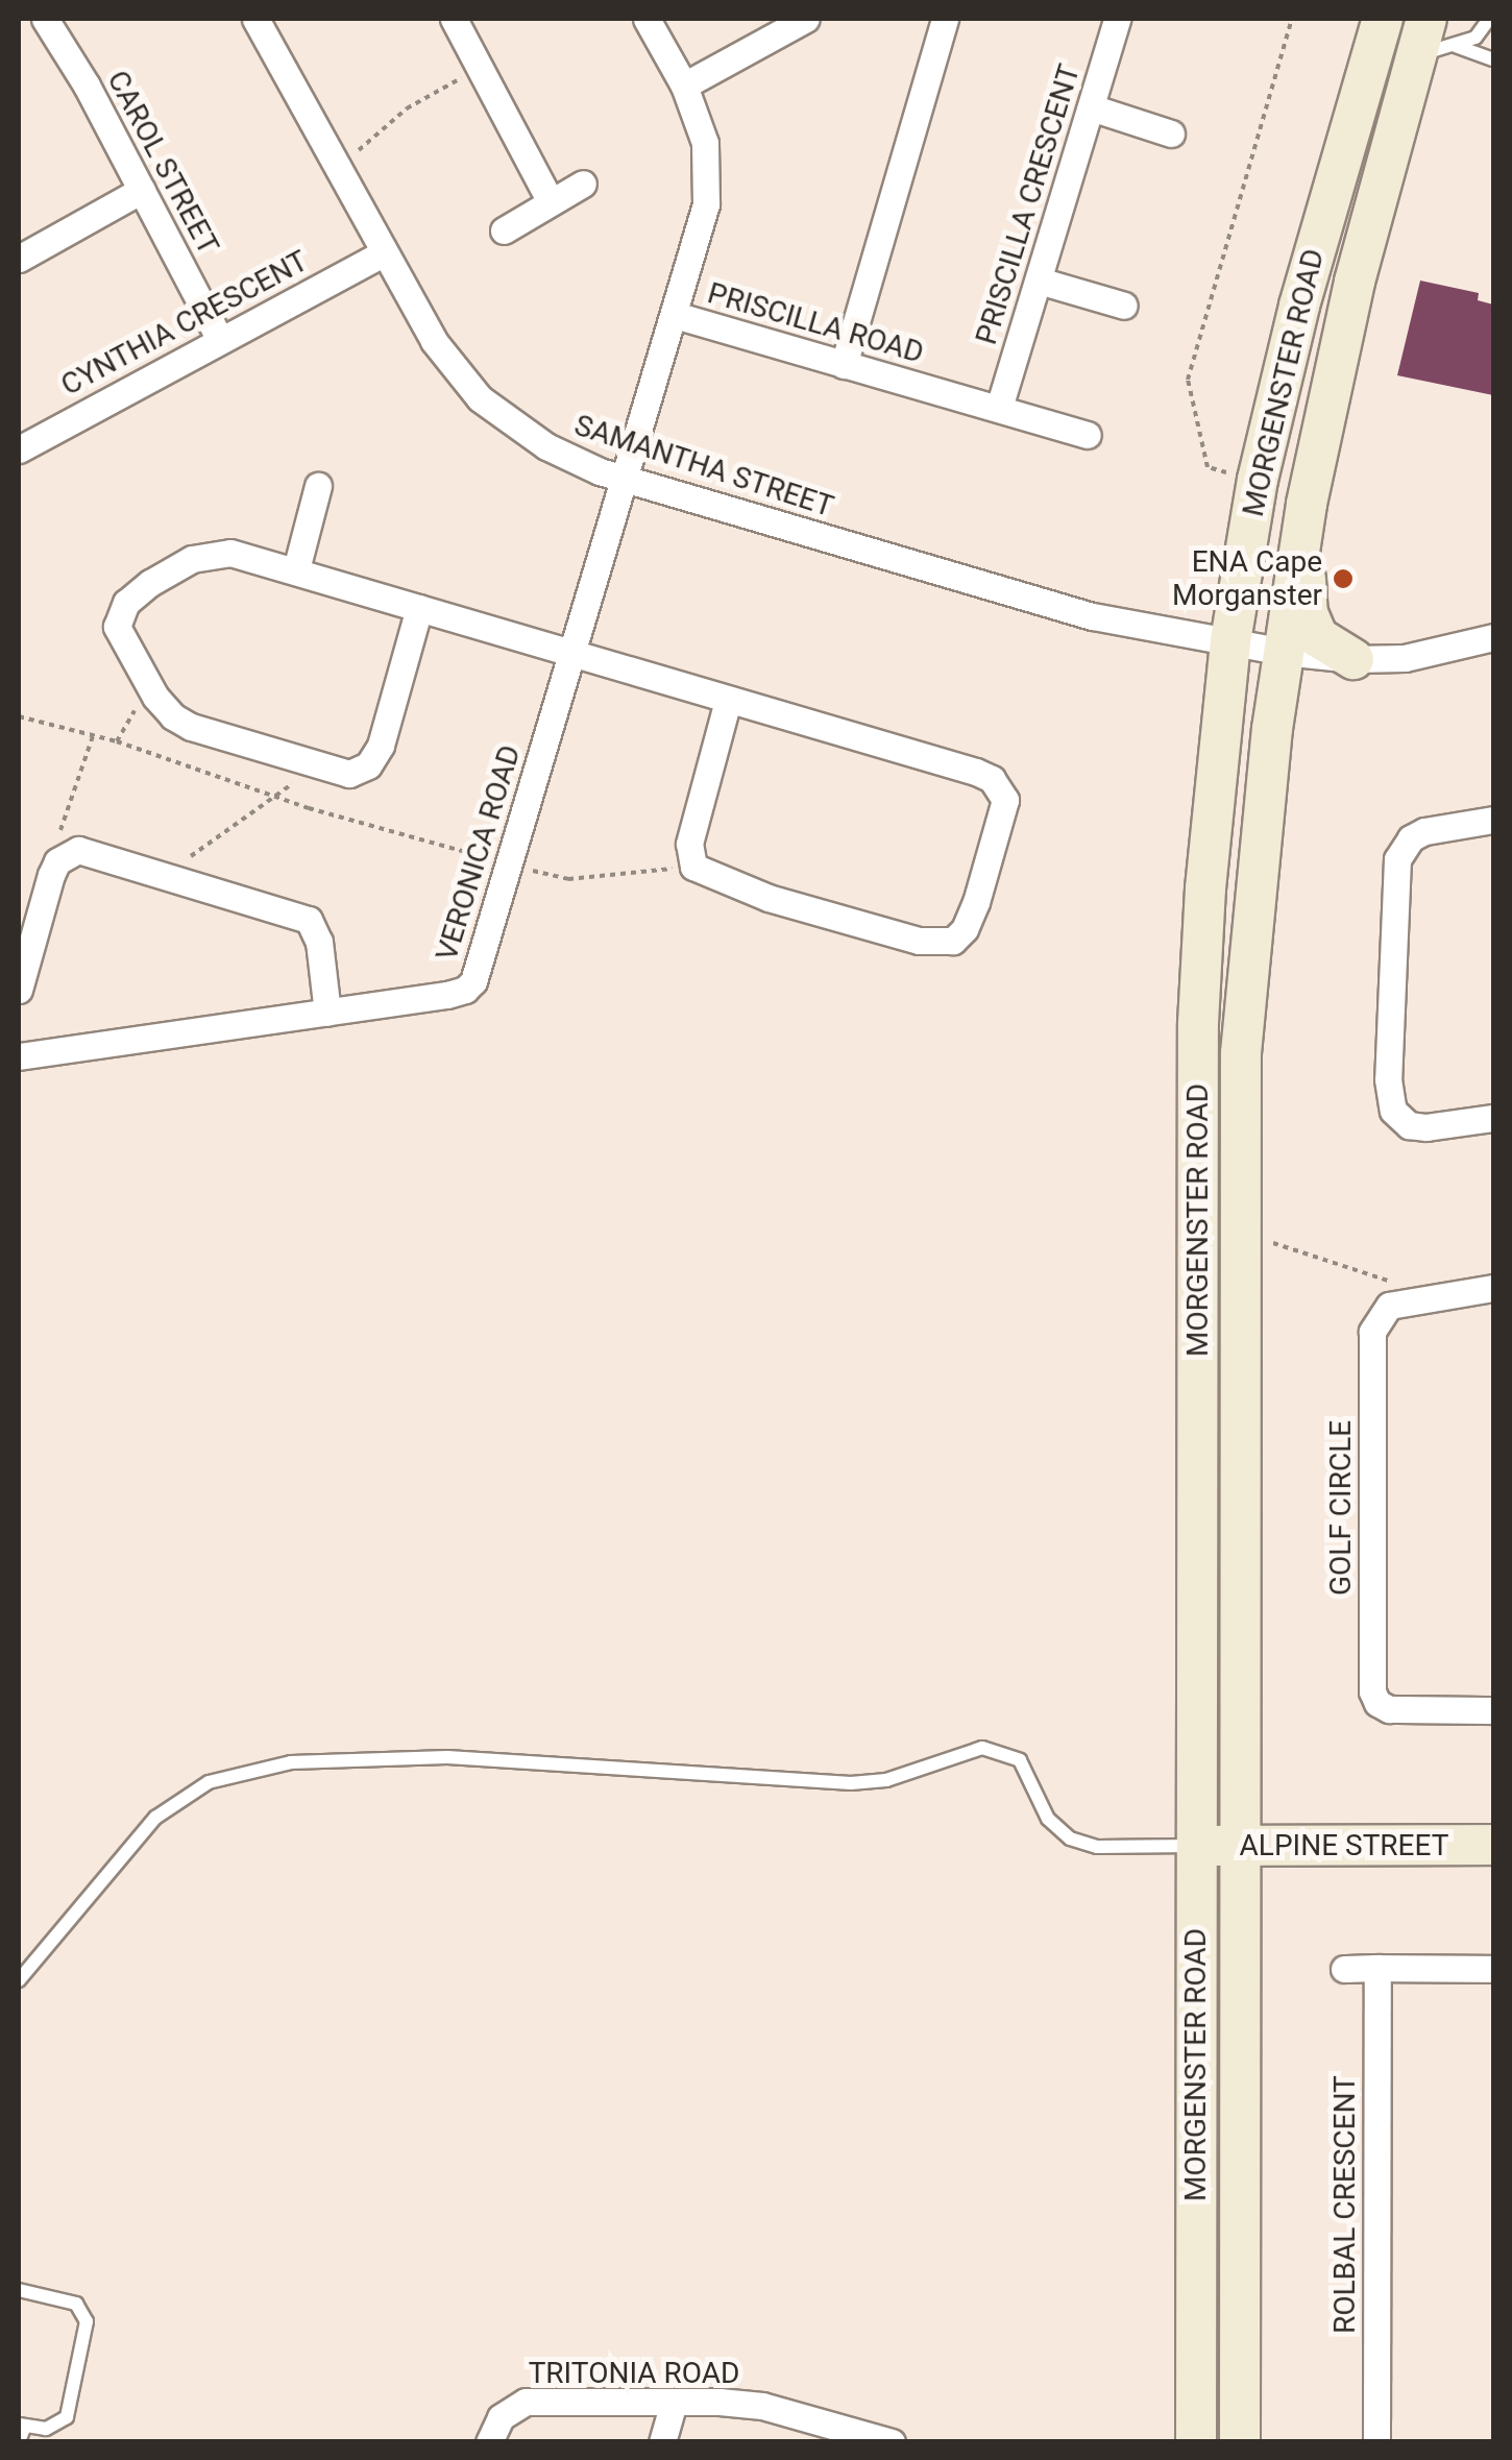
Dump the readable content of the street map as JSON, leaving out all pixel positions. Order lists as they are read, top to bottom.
{
  "streets": {
    "main road": ["MORGENSTER ROAD", "ALPINE STREET"],
    "street": [
      "CAROL STREET",
      "PRISCILLA CRESCENT",
      "CYNTHIA CRESCENT",
      "PRISCILLA ROAD",
      "SAMANTHA STREET",
      "VERONICA ROAD",
      "GOLF CIRCLE",
      "ROLBAL CRESCENT",
      "TRITONIA ROAD"
    ]
  },
  "crossings": [
    ["CAROL STREET", "CYNTHIA CRESCENT"],
    ["PRISCILLA CRESCENT", "PRISCILLA ROAD"],
    ["CYNTHIA CRESCENT", "SAMANTHA STREET"],
    ["PRISCILLA ROAD", "VERONICA ROAD"],
    ["MORGENSTER ROAD", "SAMANTHA STREET"],
    ["MORGENSTER ROAD", "ALPINE STREET"],
    ["SAMANTHA STREET", "VERONICA ROAD"]
  ],
  "places": ["ENA Cape Morganster"]
}
